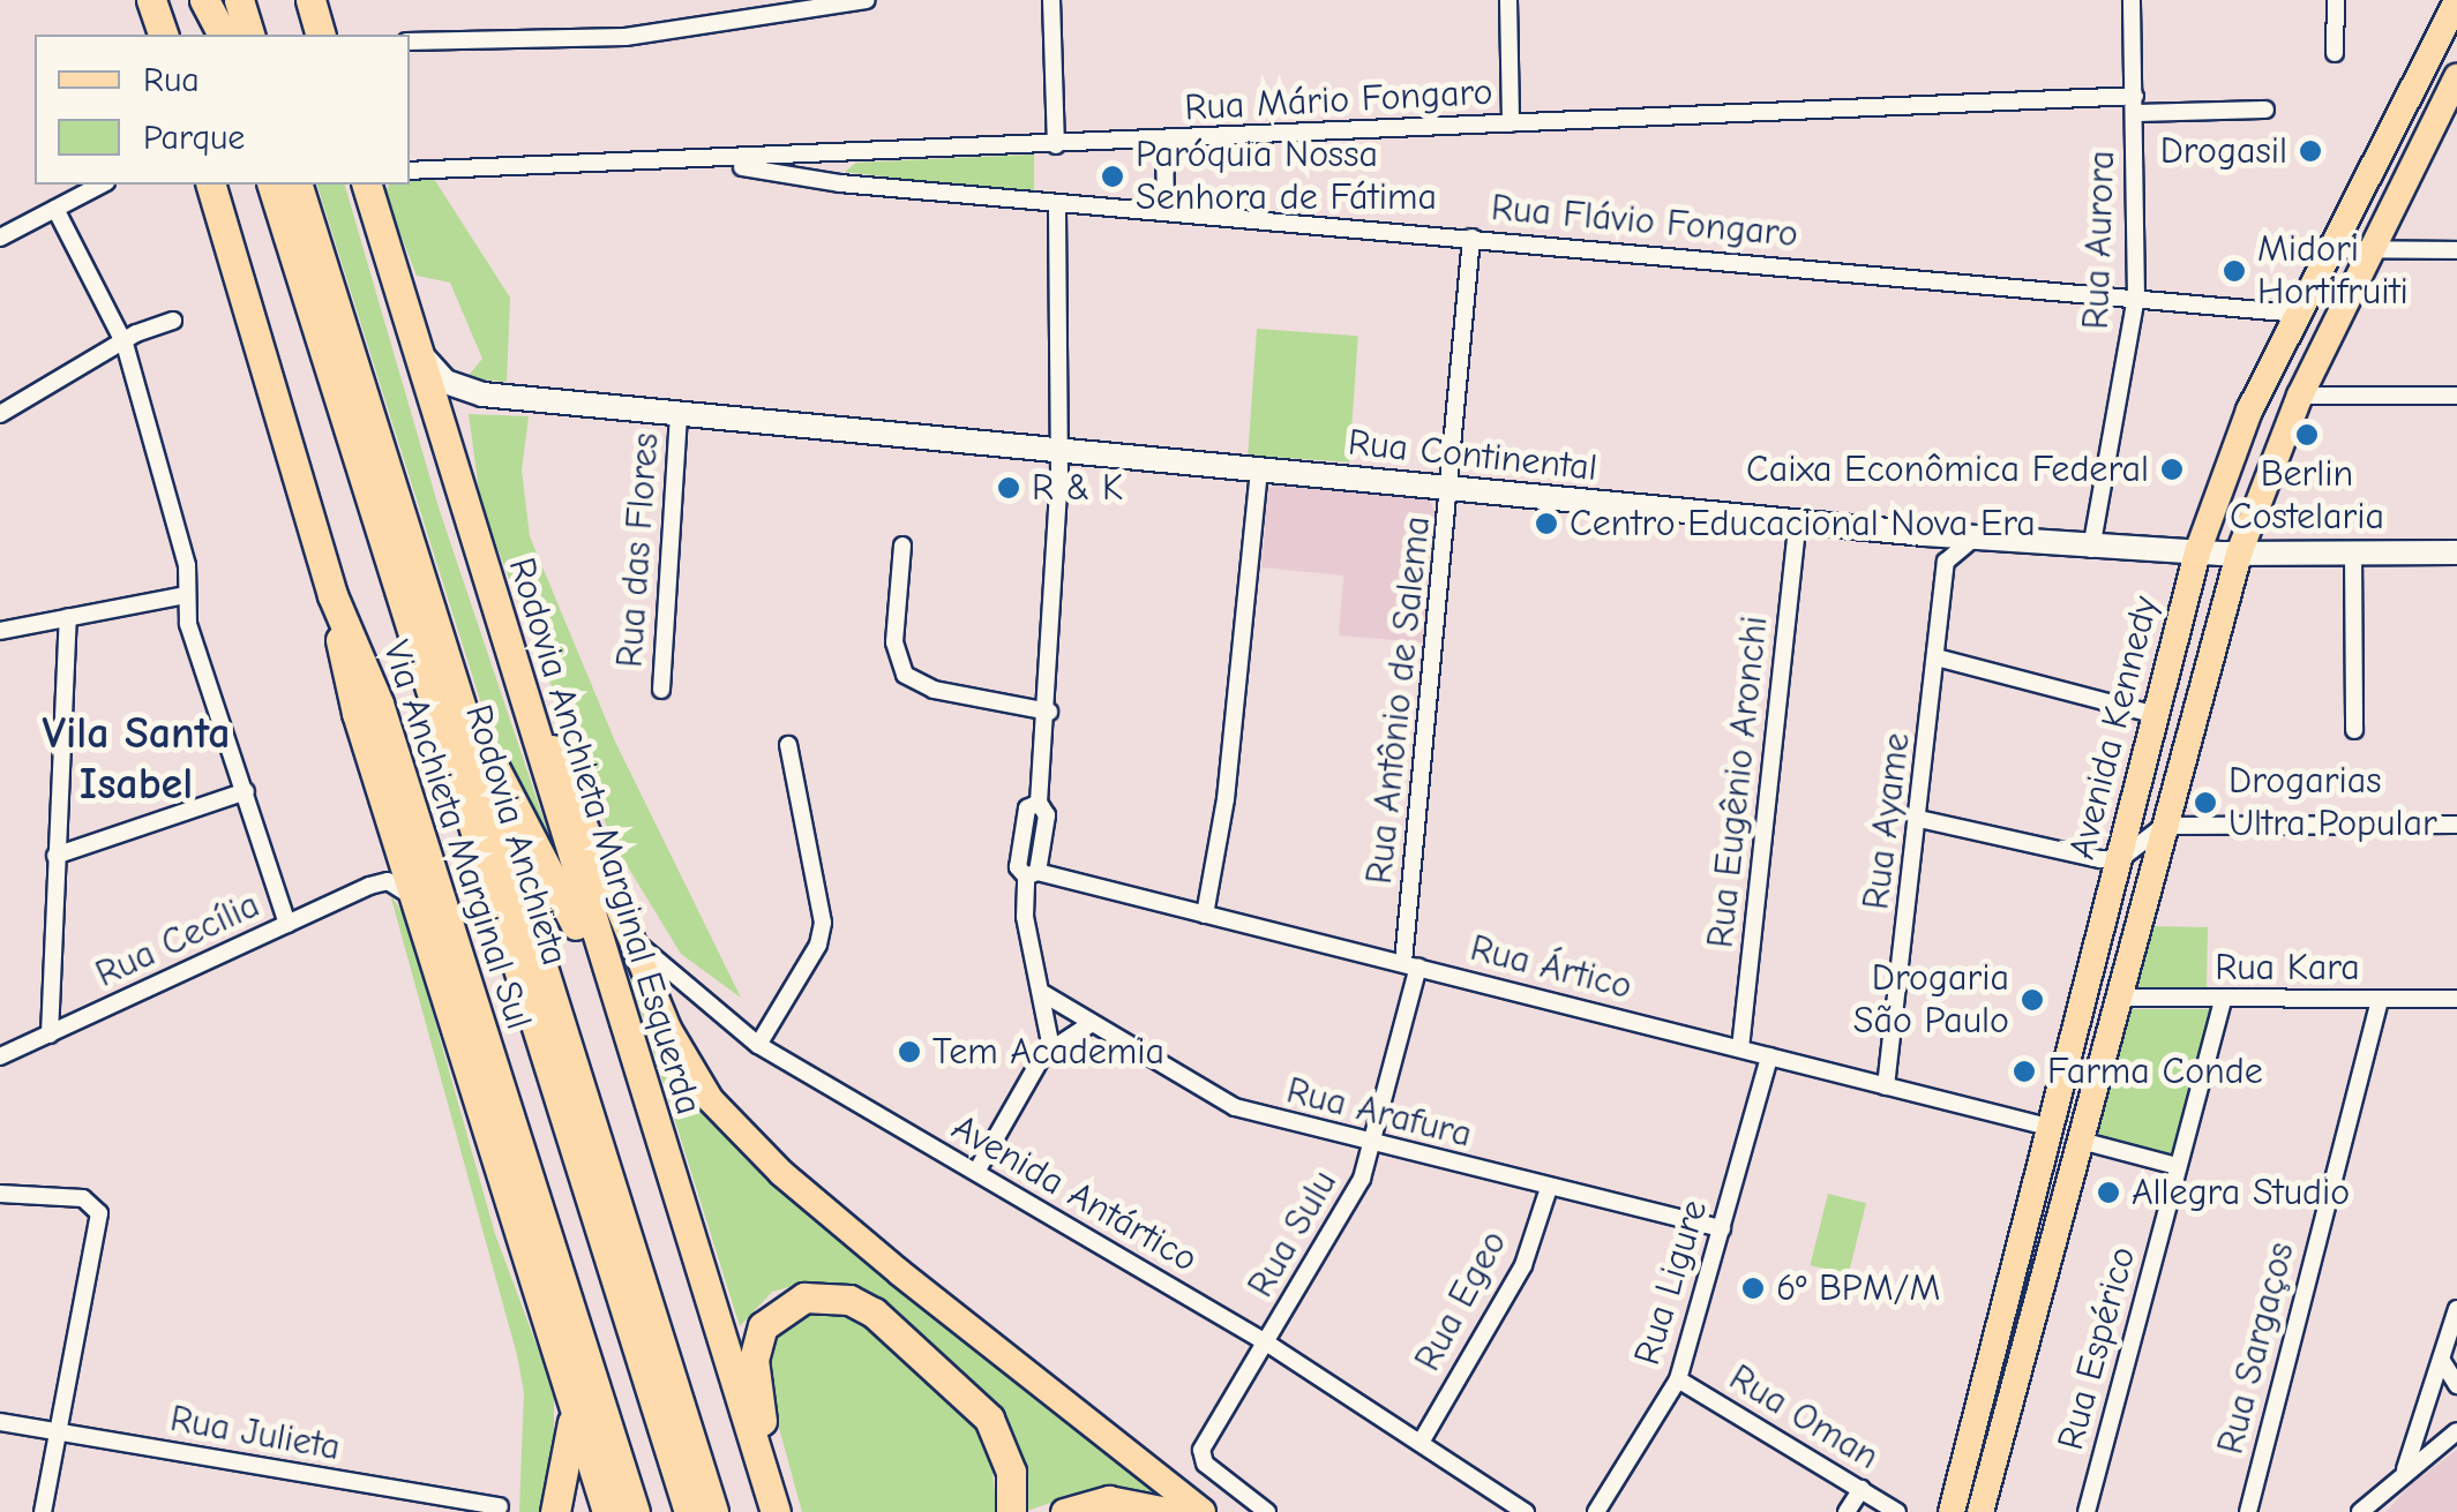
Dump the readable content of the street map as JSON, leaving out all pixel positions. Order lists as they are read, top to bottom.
{
  "streets": {
    "highway": ["Via Anchieta Marginal Sul", "Rodovia Anchieta", "Rodovia Anchieta Marginal Esquerda"],
    "main road": ["Avenida Kennedy"],
    "street": [
      "Rua Mário Fongaro",
      "Rua Flávio Fongaro",
      "Rua Aurora",
      "Rua Continental",
      "Rua das Flores",
      "Rua Antônio de Salema",
      "Rua Eugênio Aronchi",
      "Rua Ayame",
      "Rua Cecília",
      "Rua Ártico",
      "Rua Kara",
      "Rua Arafura",
      "Avenida Antártico",
      "Rua Sulu",
      "Rua Ligure",
      "Rua Egeo",
      "Rua Espérico",
      "Rua Sargaços",
      "Rua Oman",
      "Rua Julieta"
    ]
  },
  "crossings": [
    ["Rua Mário Fongaro", "Rua Flávio Fongaro"],
    ["Rua Mário Fongaro", "Rua Aurora"],
    ["Rua Flávio Fongaro", "Rua Aurora"],
    ["Rua Flávio Fongaro", "Rua Antônio de Salema"],
    ["Rua Flávio Fongaro", "Avenida Kennedy"],
    ["Rua Aurora", "Rua Continental"],
    ["Rua Continental", "Rua das Flores"],
    ["Rua Continental", "Rua Antônio de Salema"],
    ["Rua Continental", "Avenida Kennedy"],
    ["Rua Continental", "Rua Eugênio Aronchi"],
    ["Rua Continental", "Rodovia Anchieta Marginal Esquerda"],
    ["Rua Antônio de Salema", "Rua Ártico"],
    ["Rua Antônio de Salema", "Rua Sulu"],
    ["Avenida Kennedy", "Rua Ártico"],
    ["Avenida Kennedy", "Rua Kara"],
    ["Rua Eugênio Aronchi", "Rua Ártico"],
    ["Rua Ayame", "Rua Ártico"],
    ["Rua Ártico", "Rua Sulu"],
    ["Rua Ártico", "Rua Ligure"],
    ["Rua Kara", "Rua Espérico"],
    ["Rua Kara", "Rua Sargaços"],
    ["Rua Arafura", "Rua Sulu"],
    ["Rua Arafura", "Rua Ligure"],
    ["Rua Arafura", "Rua Egeo"],
    ["Avenida Antártico", "Rua Sulu"],
    ["Avenida Antártico", "Rua Egeo"],
    ["Rua Ligure", "Rua Oman"]
  ],
  "districts": ["Vila Santa Isabel"],
  "places": [
    "Drogasil",
    "Paróquia Nossa Senhora de Fátima",
    "Midori Hortifruiti",
    "Berlin Costelaria",
    "Caixa Econômica Federal",
    "R & K",
    "Centro Educacional Nova Era",
    "Drogarias Ultra Popular",
    "Drogaria São Paulo",
    "Tem Academia",
    "Farma Conde",
    "Allegra Studio",
    "6º BPM/M"
  ],
  "legend": ["Rua", "Parque"]
}
